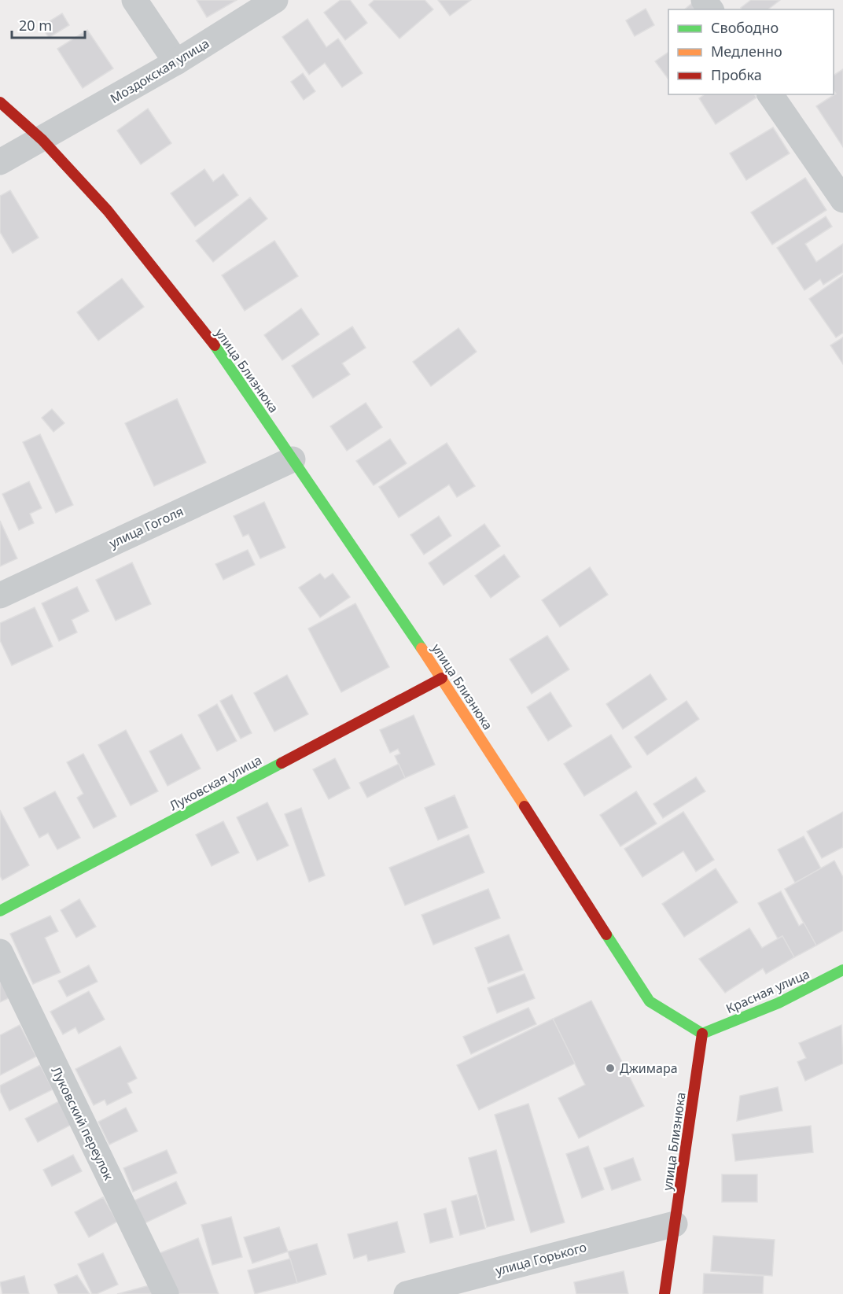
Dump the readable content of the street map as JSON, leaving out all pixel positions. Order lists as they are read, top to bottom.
{
  "streets": {
    "street": [
      "Моздокская улица",
      "улица Близнюка",
      "улица Гоголя",
      "Луковская улица",
      "Красная улица",
      "Луковский переулок",
      "улица Горького"
    ]
  },
  "crossings": [
    ["Моздокская улица", "улица Близнюка"],
    ["улица Близнюка", "улица Гоголя"],
    ["улица Близнюка", "Луковская улица"],
    ["улица Близнюка", "Красная улица"],
    ["улица Близнюка", "улица Горького"]
  ],
  "places": ["Джимара"],
  "legend": ["Свободно", "Медленно", "Пробка"],
  "scale_bar": "20 m"
}
